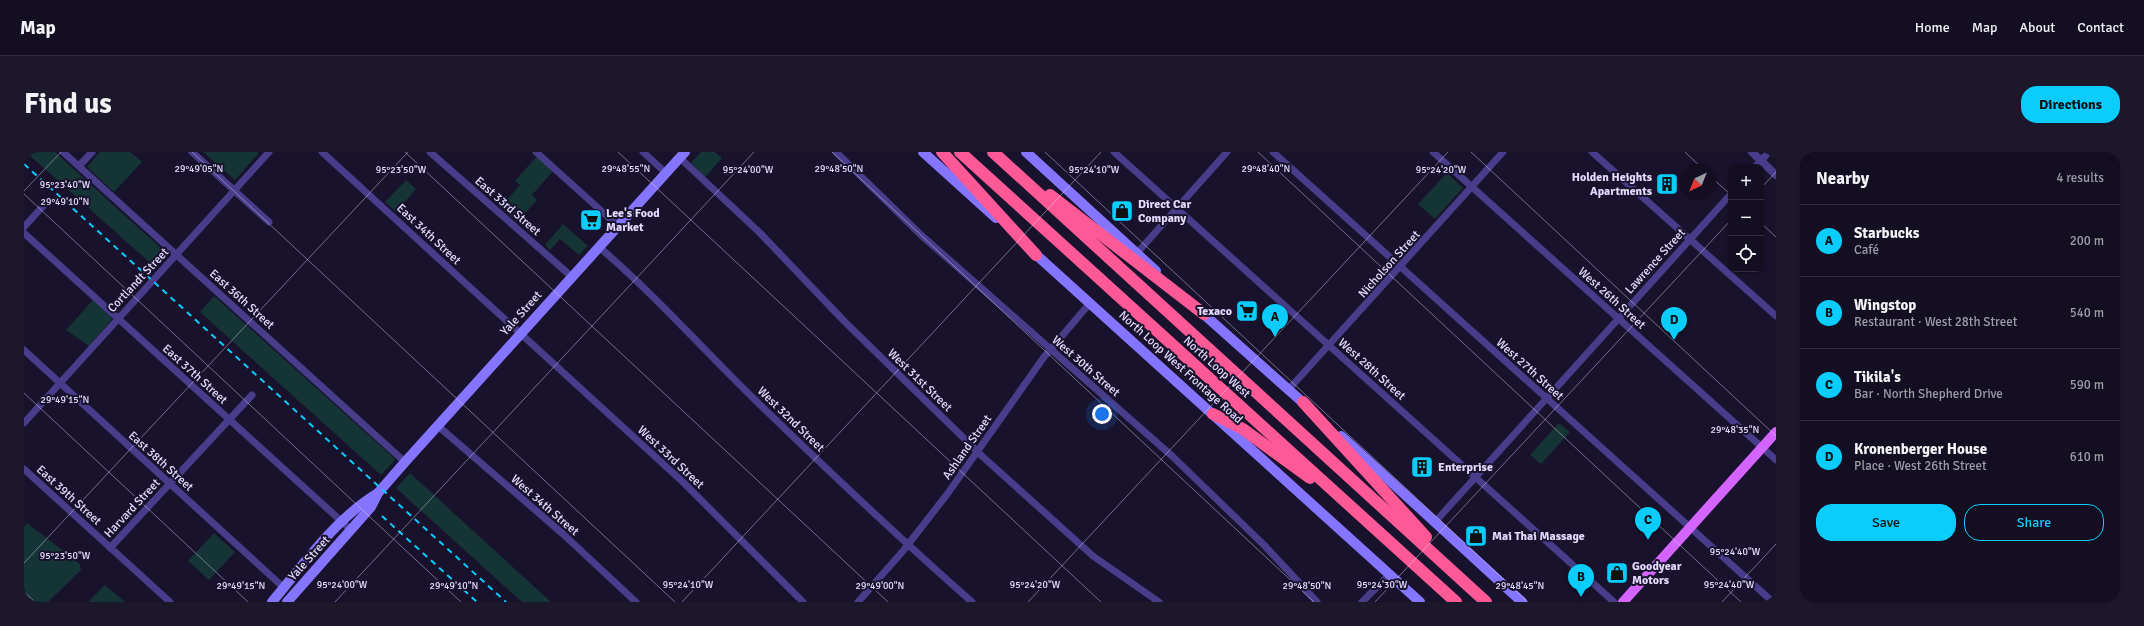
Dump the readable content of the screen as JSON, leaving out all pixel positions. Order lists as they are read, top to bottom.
{
  "streets": {
    "highway": ["North Loop West"],
    "main road": ["Yale Street", "North Loop West Frontage Road"],
    "street": [
      "East 33rd Street",
      "East 34th Street",
      "Lawrence Street",
      "Nicholson Street",
      "Cortlandt Street",
      "West 26th Street",
      "East 36th Street",
      "West 30th Street",
      "West 28th Street",
      "West 27th Street",
      "East 37th Street",
      "West 31st Street",
      "West 32nd Street",
      "Ashland Street",
      "West 33rd Street",
      "East 38th Street",
      "East 39th Street",
      "West 34th Street",
      "Harvard Street"
    ]
  },
  "crossings": [
    ["East 33rd Street", "Yale Street"],
    ["East 34th Street", "Yale Street"],
    ["East 34th Street", "West 33rd Street"],
    ["Lawrence Street", "West 26th Street"],
    ["Lawrence Street", "West 28th Street"],
    ["Lawrence Street", "West 27th Street"],
    ["Nicholson Street", "West 26th Street"],
    ["Nicholson Street", "West 28th Street"],
    ["Nicholson Street", "West 27th Street"],
    ["Cortlandt Street", "East 36th Street"],
    ["Cortlandt Street", "East 37th Street"],
    ["Cortlandt Street", "East 38th Street"],
    ["East 36th Street", "Yale Street"],
    ["Yale Street", "East 37th Street"],
    ["Yale Street", "West 31st Street"],
    ["Yale Street", "West 32nd Street"],
    ["Yale Street", "West 33rd Street"],
    ["Yale Street", "East 38th Street"],
    ["Yale Street", "West 34th Street"],
    ["West 30th Street", "Ashland Street"],
    ["North Loop West Frontage Road", "Ashland Street"],
    ["East 37th Street", "Harvard Street"],
    ["West 31st Street", "Ashland Street"],
    ["West 32nd Street", "Ashland Street"],
    ["East 38th Street", "Harvard Street"],
    ["East 39th Street", "Harvard Street"]
  ],
  "places": {
    "building": ["Holden Heights Apartments", "Enterprise"],
    "shop": ["Direct Car Company", "Mai Thai Massage", "Goodyear Motors"],
    "supermarket": ["Lee's Food Market", "Texaco"]
  },
  "north": "bottom left",
  "page": {
    "header": "Map",
    "nav": [
      "Home",
      "Map",
      "About",
      "Contact"
    ],
    "buttons": [
      "Directions",
      ["Save", "Share"]
    ],
    "title": "Find us",
    "heading": ["Nearby", "4 results"],
    "map_buttons": ["+", "−"],
    "list": [
      {
        "mark": "A",
        "name": "Starbucks",
        "note": "Café",
        "value": "200 m"
      },
      {
        "mark": "B",
        "name": "Wingstop",
        "note": "Restaurant · West 28th Street",
        "value": "540 m"
      },
      {
        "mark": "C",
        "name": "Tikila's",
        "note": "Bar · North Shepherd Drive",
        "value": "590 m"
      },
      {
        "mark": "D",
        "name": "Kronenberger House",
        "note": "Place · West 26th Street",
        "value": "610 m"
      }
    ],
    "pins": [
      "A",
      "D",
      "C",
      "B"
    ]
  },
  "coordinates": [
    "29°49'05\"N",
    "29°48'50\"N",
    "29°48'40\"N",
    "29°48'55\"N",
    "95°23'50\"W",
    "95°24'00\"W",
    "95°24'10\"W",
    "95°24'20\"W",
    "95°23'40\"W",
    "29°49'10\"N",
    "29°49'15\"N",
    "29°48'35\"N",
    "95°24'40\"W",
    "95°24'30\"W",
    "29°49'00\"N",
    "29°48'45\"N"
  ]
}
